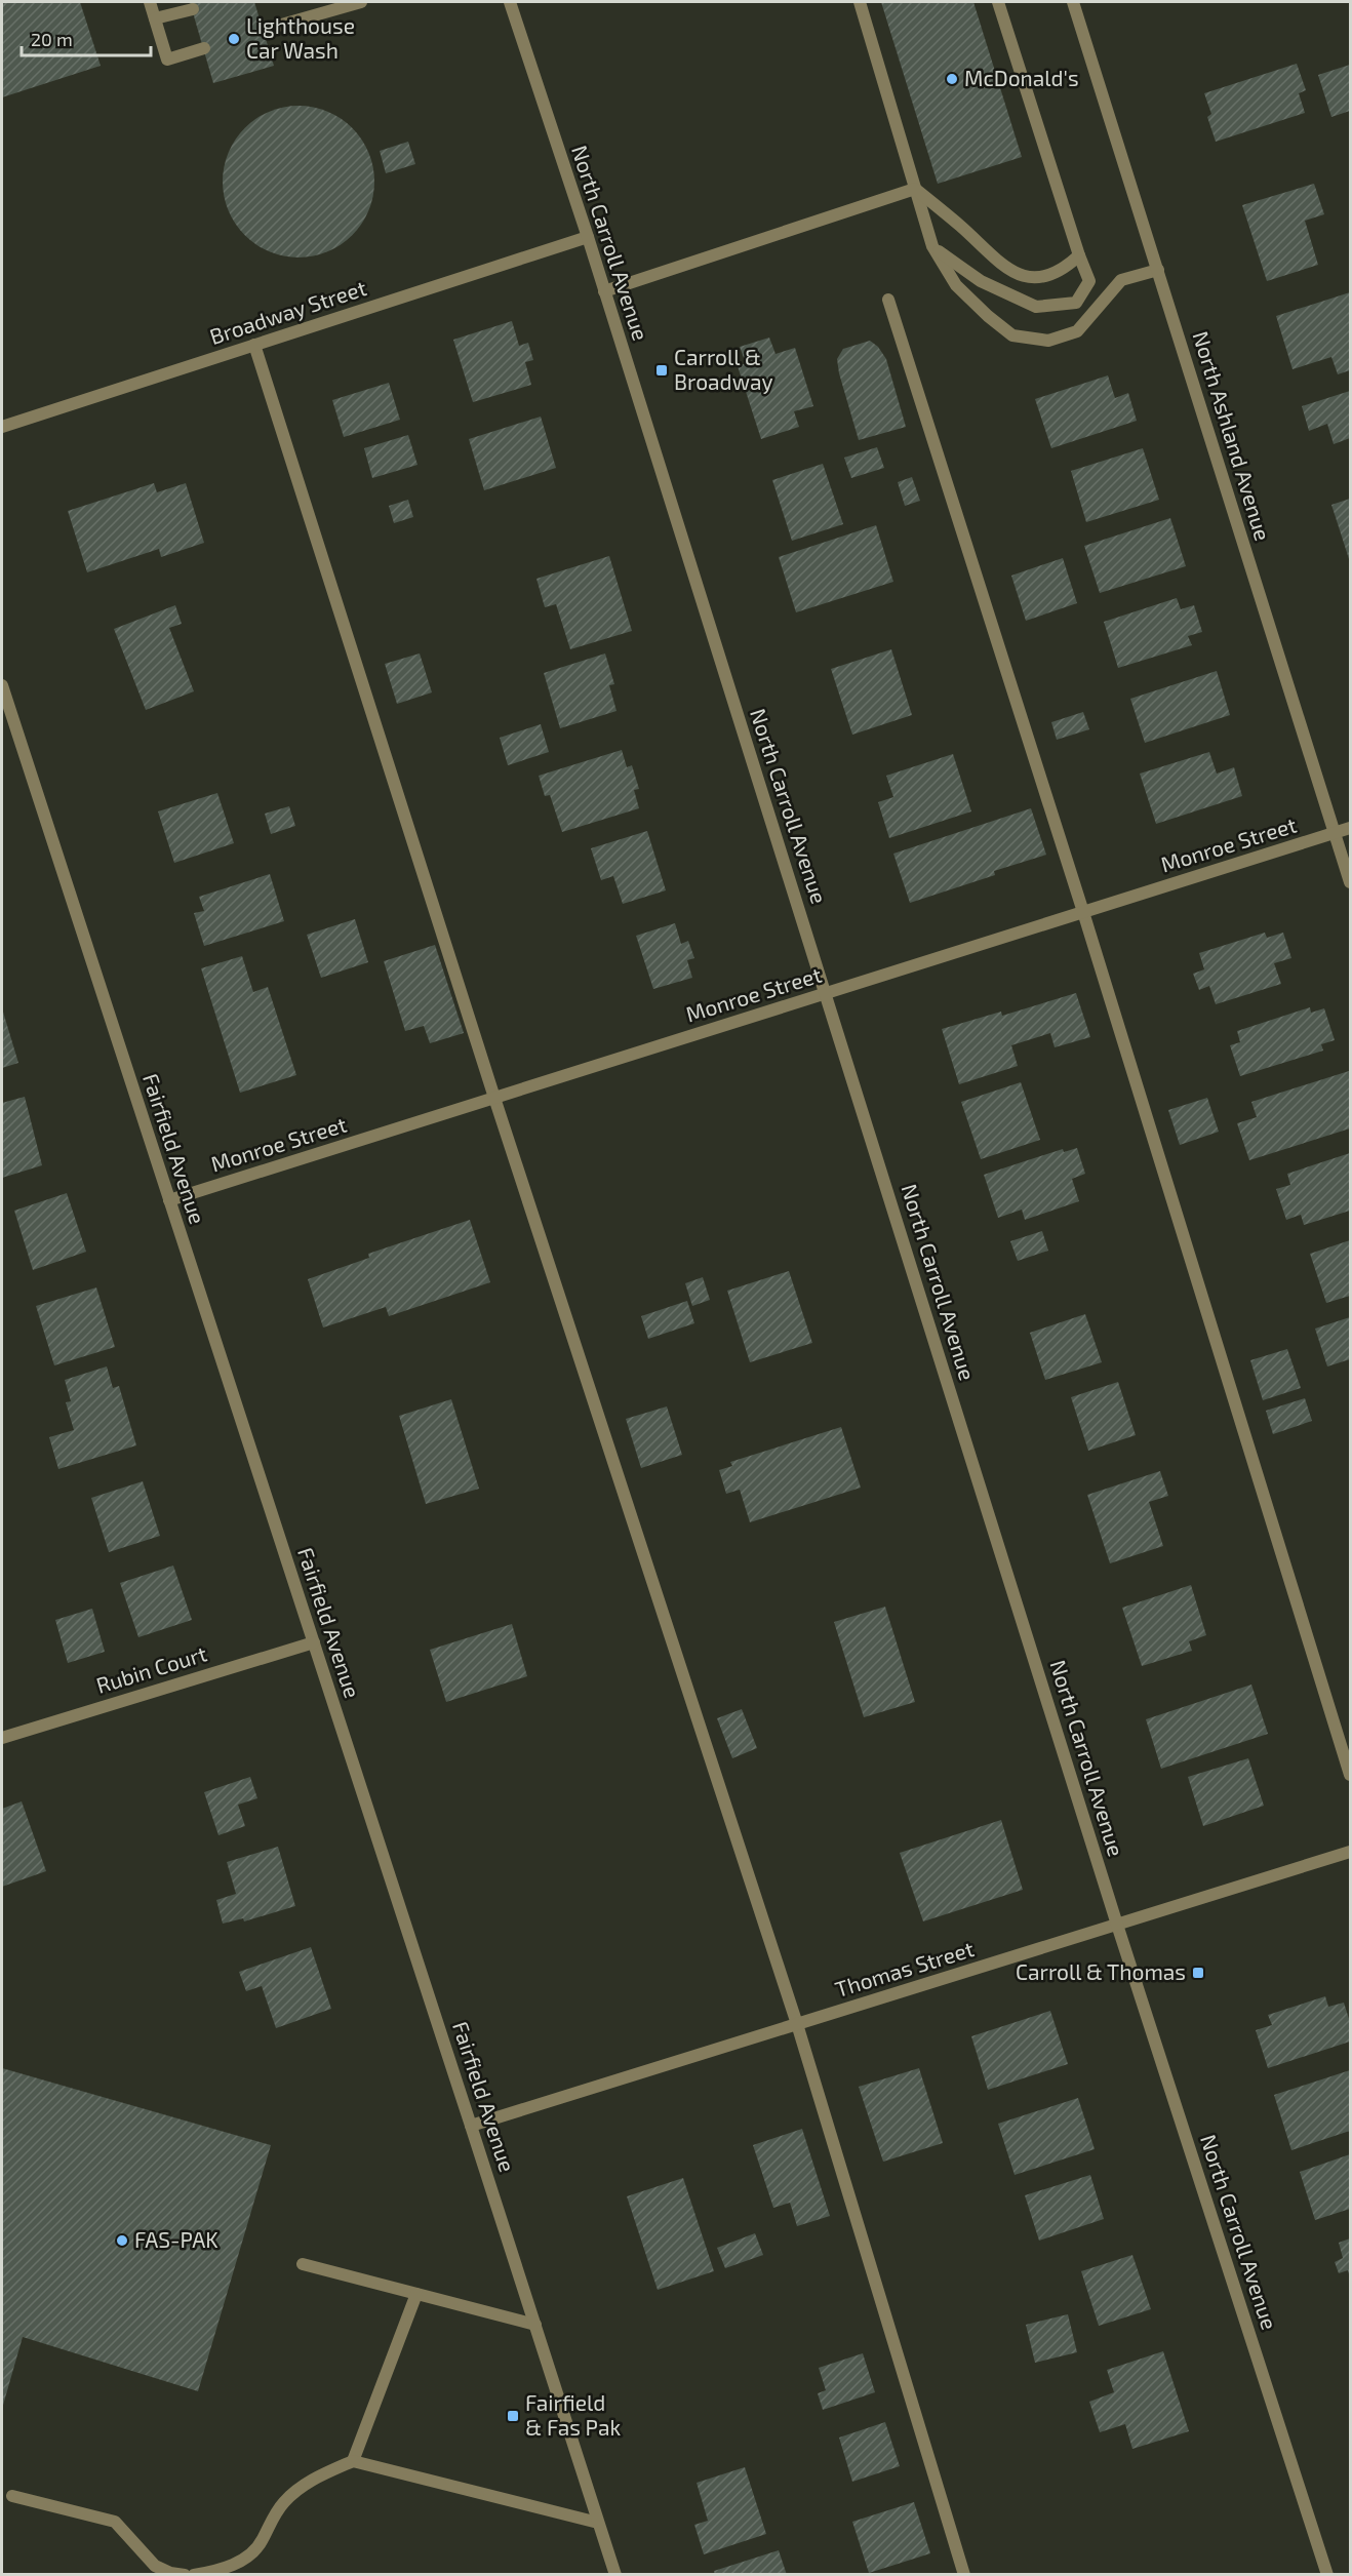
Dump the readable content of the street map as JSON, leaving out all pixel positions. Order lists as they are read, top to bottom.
{
  "streets": {
    "street": [
      "North Carroll Avenue",
      "Broadway Street",
      "North Ashland Avenue",
      "Monroe Street",
      "Fairfield Avenue",
      "Rubin Court",
      "Thomas Street"
    ]
  },
  "crossings": [
    ["North Carroll Avenue", "Broadway Street"],
    ["North Carroll Avenue", "Monroe Street"],
    ["North Carroll Avenue", "Thomas Street"],
    ["North Ashland Avenue", "Monroe Street"],
    ["Monroe Street", "Fairfield Avenue"],
    ["Fairfield Avenue", "Rubin Court"],
    ["Fairfield Avenue", "Thomas Street"]
  ],
  "places": {
    "other": ["Lighthouse Car Wash", "McDonald's", "FAS-PAK"],
    "transit": ["Carroll & Broadway", "Carroll & Thomas", "Fairfield & Fas Pak"]
  },
  "scale_bar": "20 m"
}
